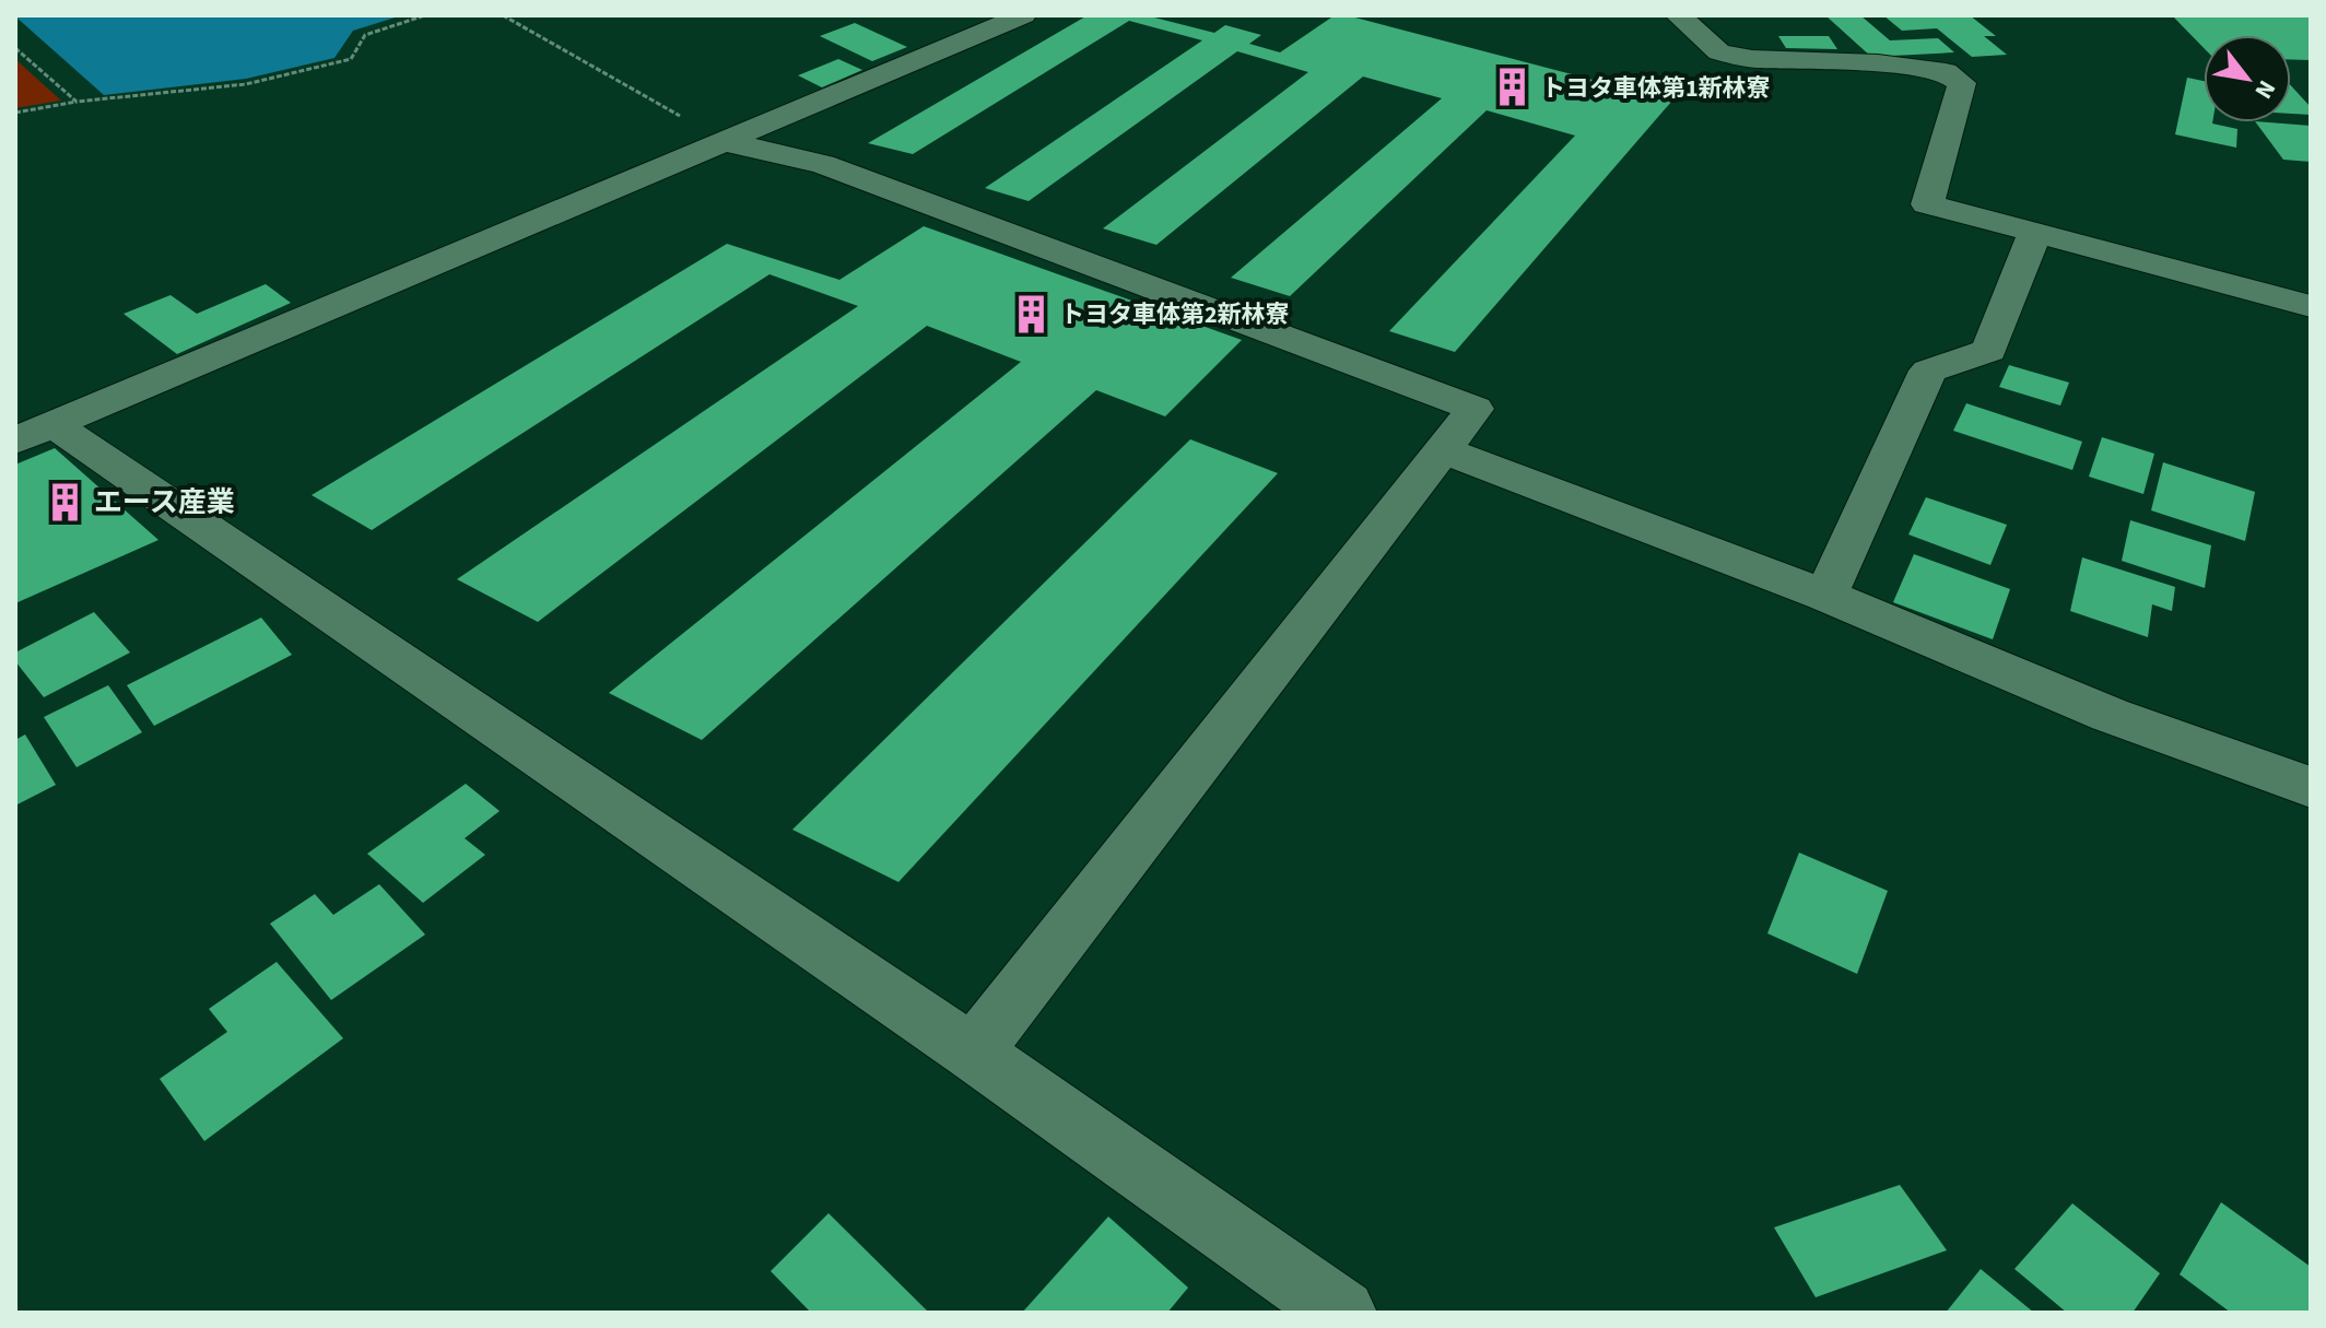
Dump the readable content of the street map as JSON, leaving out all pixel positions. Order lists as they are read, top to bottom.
{
  "places": {
    "building": ["トヨタ車体第1新林寮", "トヨタ車体第2新林寮", "エース産業"]
  },
  "north": "bottom right"
}
